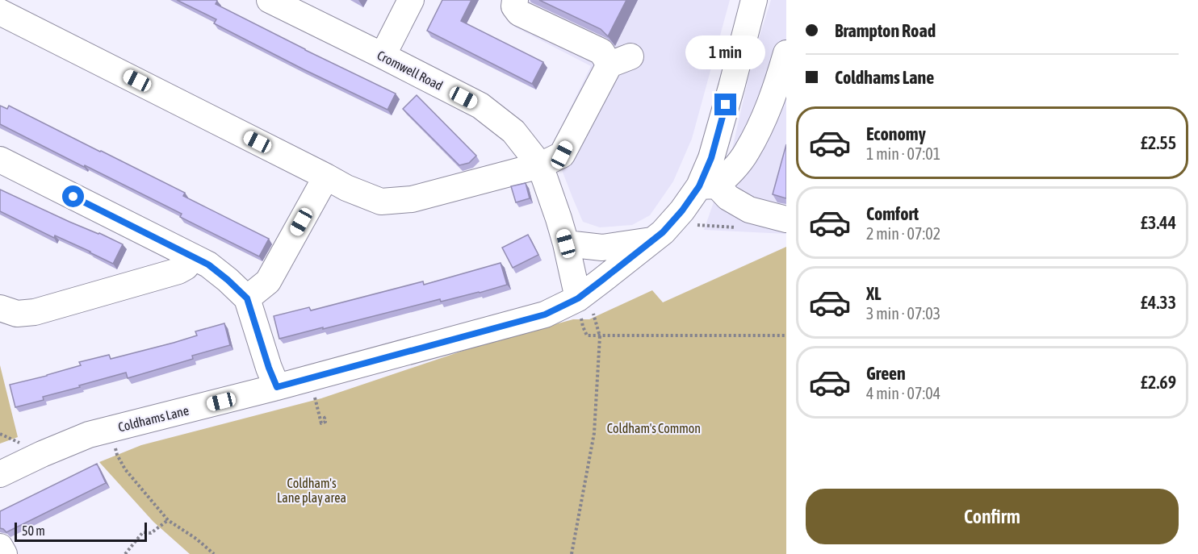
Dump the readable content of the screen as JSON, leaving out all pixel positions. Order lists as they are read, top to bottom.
{
  "streets": {
    "street": ["Cromwell Road", "Coldhams Lane"]
  },
  "crossings": [
    ["Cromwell Road", "Coldhams Lane"]
  ],
  "parks": ["Coldham's Common", "Coldham's Lane play area"],
  "scale_bar": "50 m",
  "page": {
    "banner": ["Brampton Road", "Coldhams Lane"],
    "bubble": "1 min",
    "list": [
      {
        "name": "Economy",
        "note": "1 min · 07:01",
        "value": "£2.55"
      },
      {
        "name": "Comfort",
        "note": "2 min · 07:02",
        "value": "£3.44"
      },
      {
        "name": "XL",
        "note": "3 min · 07:03",
        "value": "£4.33"
      },
      {
        "name": "Green",
        "note": "4 min · 07:04",
        "value": "£2.69"
      }
    ],
    "buttons": "Confirm",
    "scale": "50 m"
  }
}
